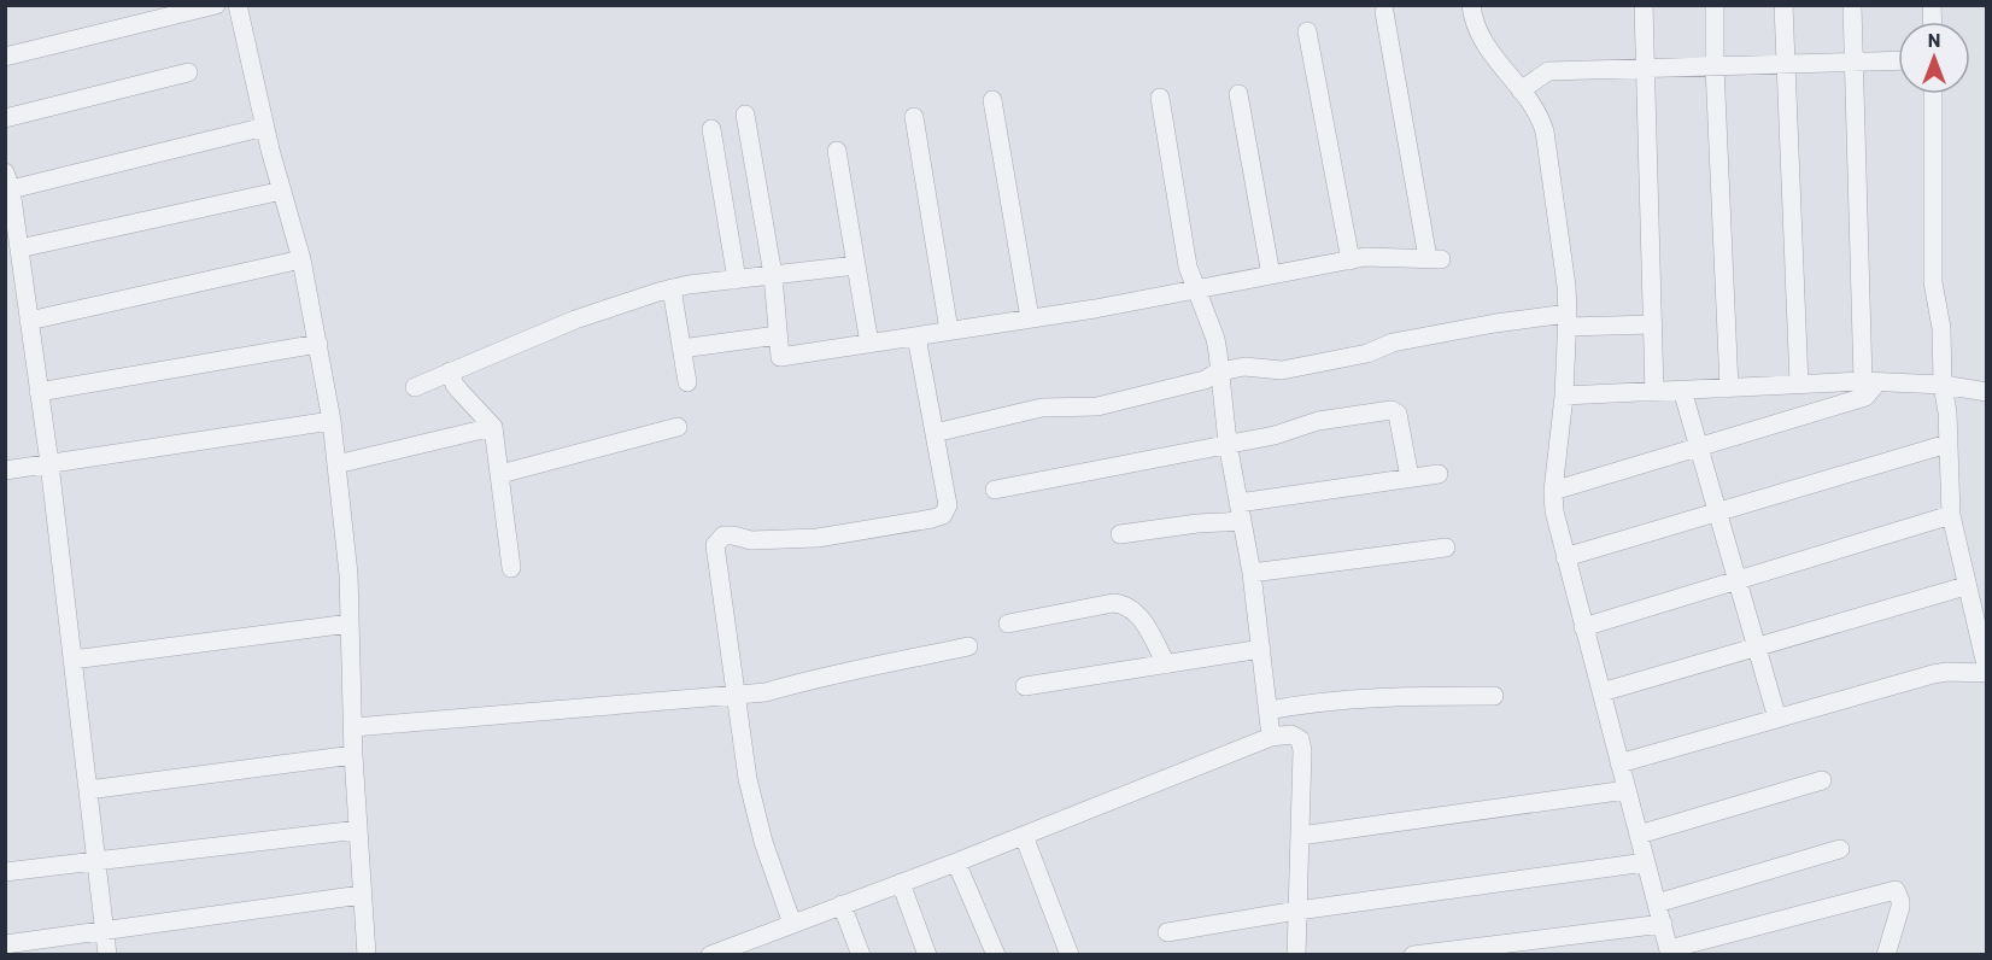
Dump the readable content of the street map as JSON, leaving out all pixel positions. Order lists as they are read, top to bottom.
{
  "north": "top"
}
